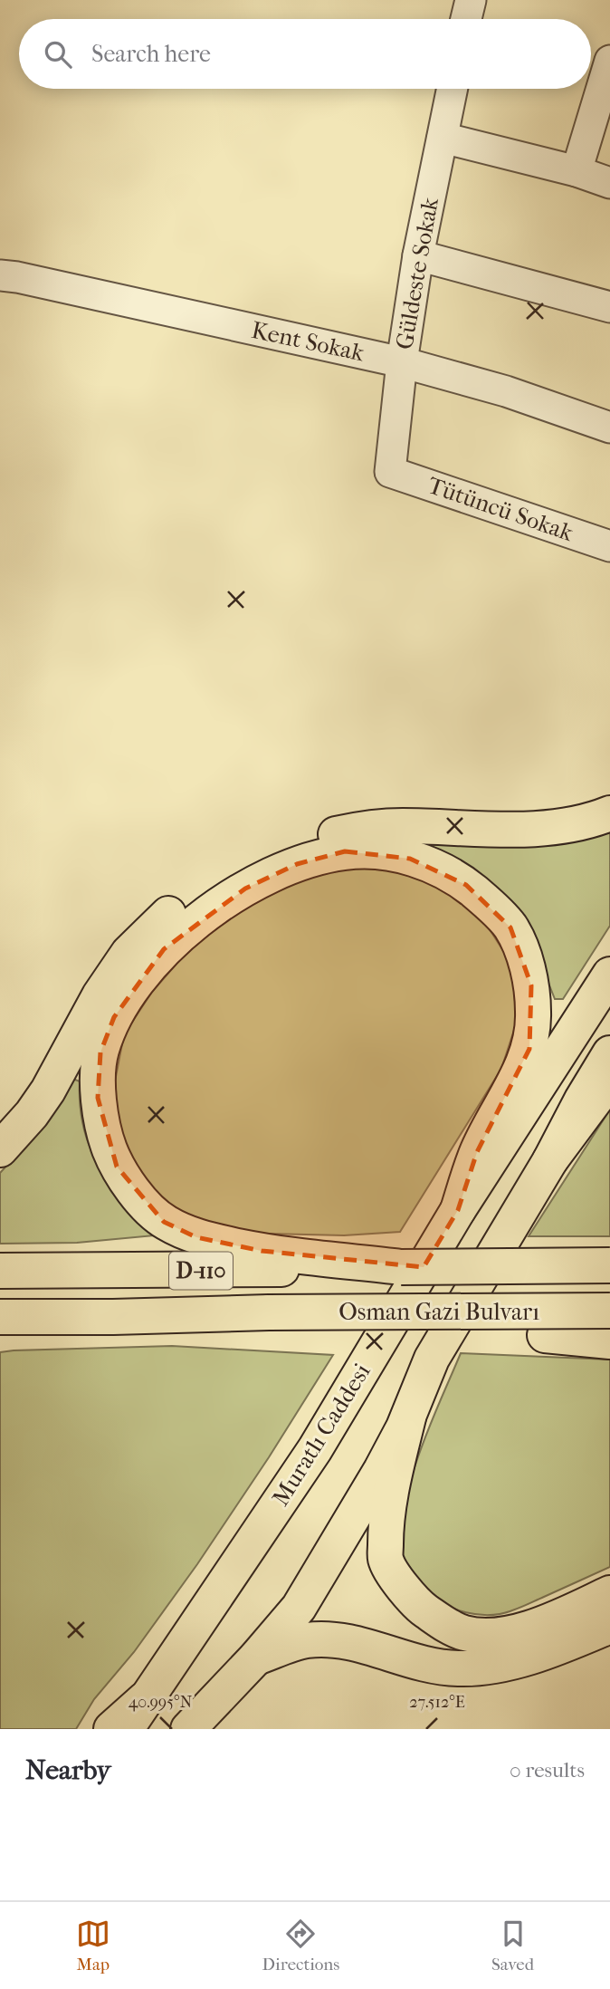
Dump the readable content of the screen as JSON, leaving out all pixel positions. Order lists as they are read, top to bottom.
{
  "streets": {
    "main road": ["D-110", "Osman Gazi Bulvarı", "Muratlı Caddesi"],
    "street": ["Güldeste Sokak", "Kent Sokak", "Tütüncü Sokak"]
  },
  "crossings": [
    ["Güldeste Sokak", "Kent Sokak"],
    ["Güldeste Sokak", "Tütüncü Sokak"],
    ["D-110", "Osman Gazi Bulvarı"]
  ],
  "page": {
    "search": "Search here",
    "heading": ["Nearby", "0 results"],
    "nav": ["Map", "Directions", "Saved"]
  },
  "coordinates": ["40.995°N", "27.512°E"]
}
